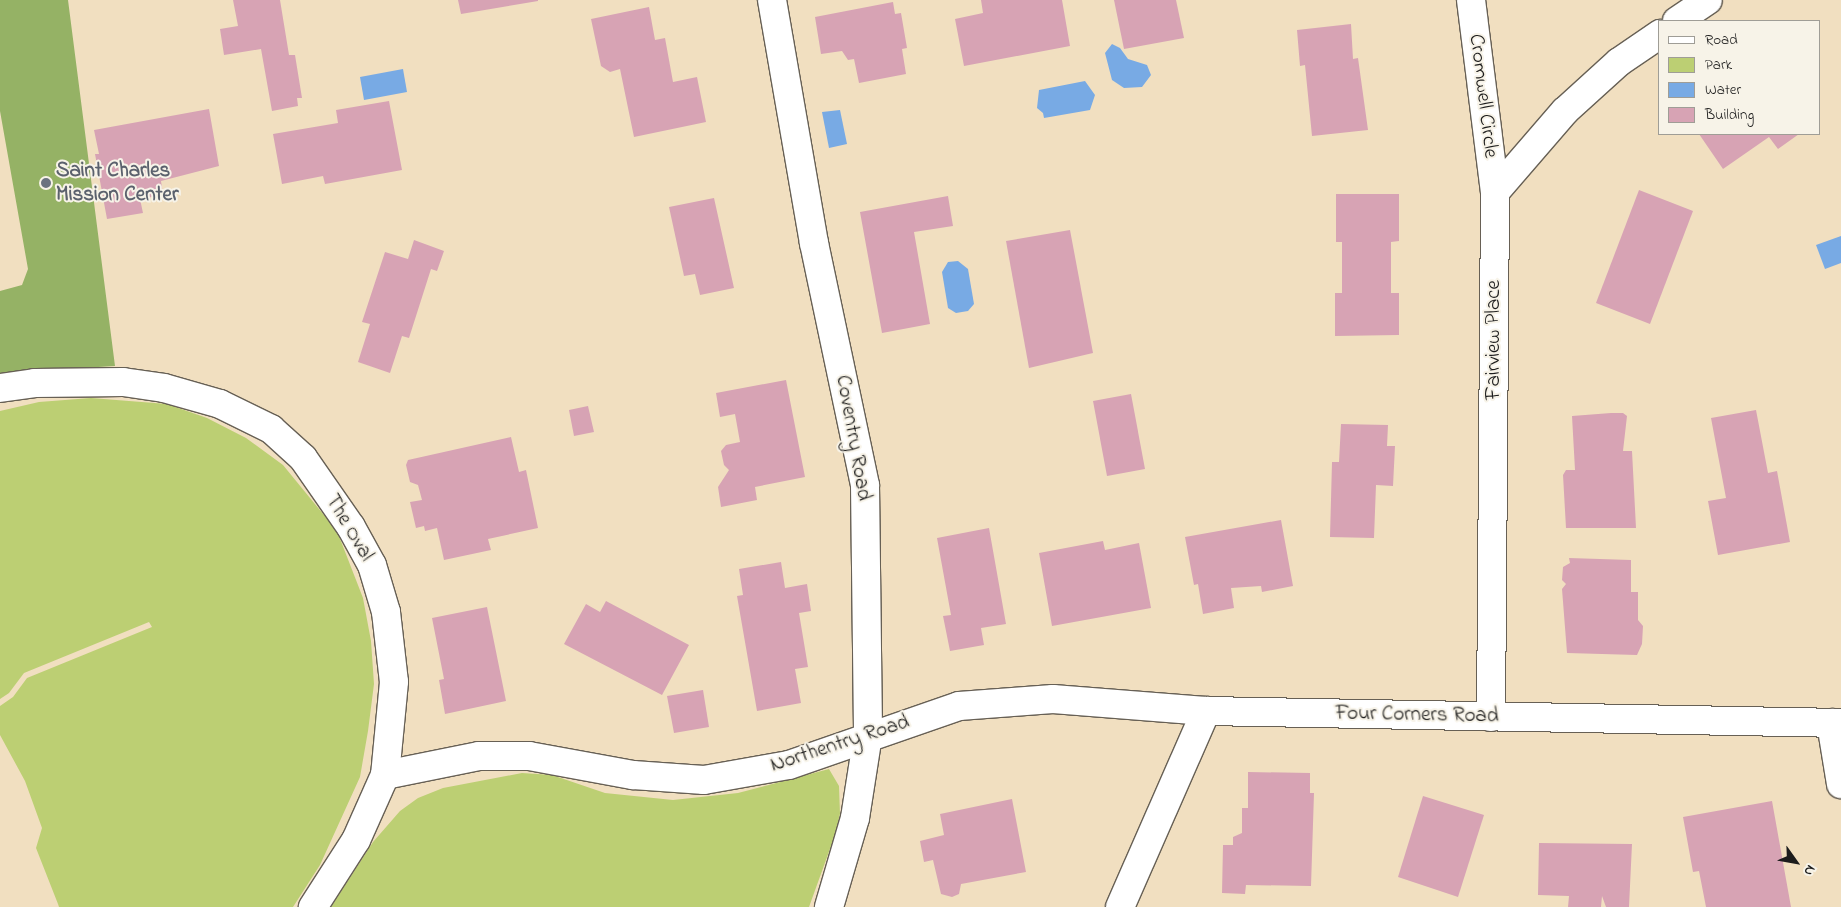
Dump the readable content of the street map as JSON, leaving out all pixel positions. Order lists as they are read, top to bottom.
{
  "streets": {
    "street": [
      "Cromwell Circle",
      "Fairview Place",
      "Coventry Road",
      "The Oval",
      "Four Corners Road",
      "Northentry Road"
    ]
  },
  "crossings": [
    ["Cromwell Circle", "Fairview Place"],
    ["Fairview Place", "Four Corners Road"],
    ["Coventry Road", "Northentry Road"],
    ["The Oval", "Northentry Road"],
    ["Four Corners Road", "Northentry Road"]
  ],
  "places": ["Saint Charles Mission Center"],
  "legend": [
    "Road",
    "Park",
    "Water",
    "Building"
  ],
  "north": "bottom right"
}
